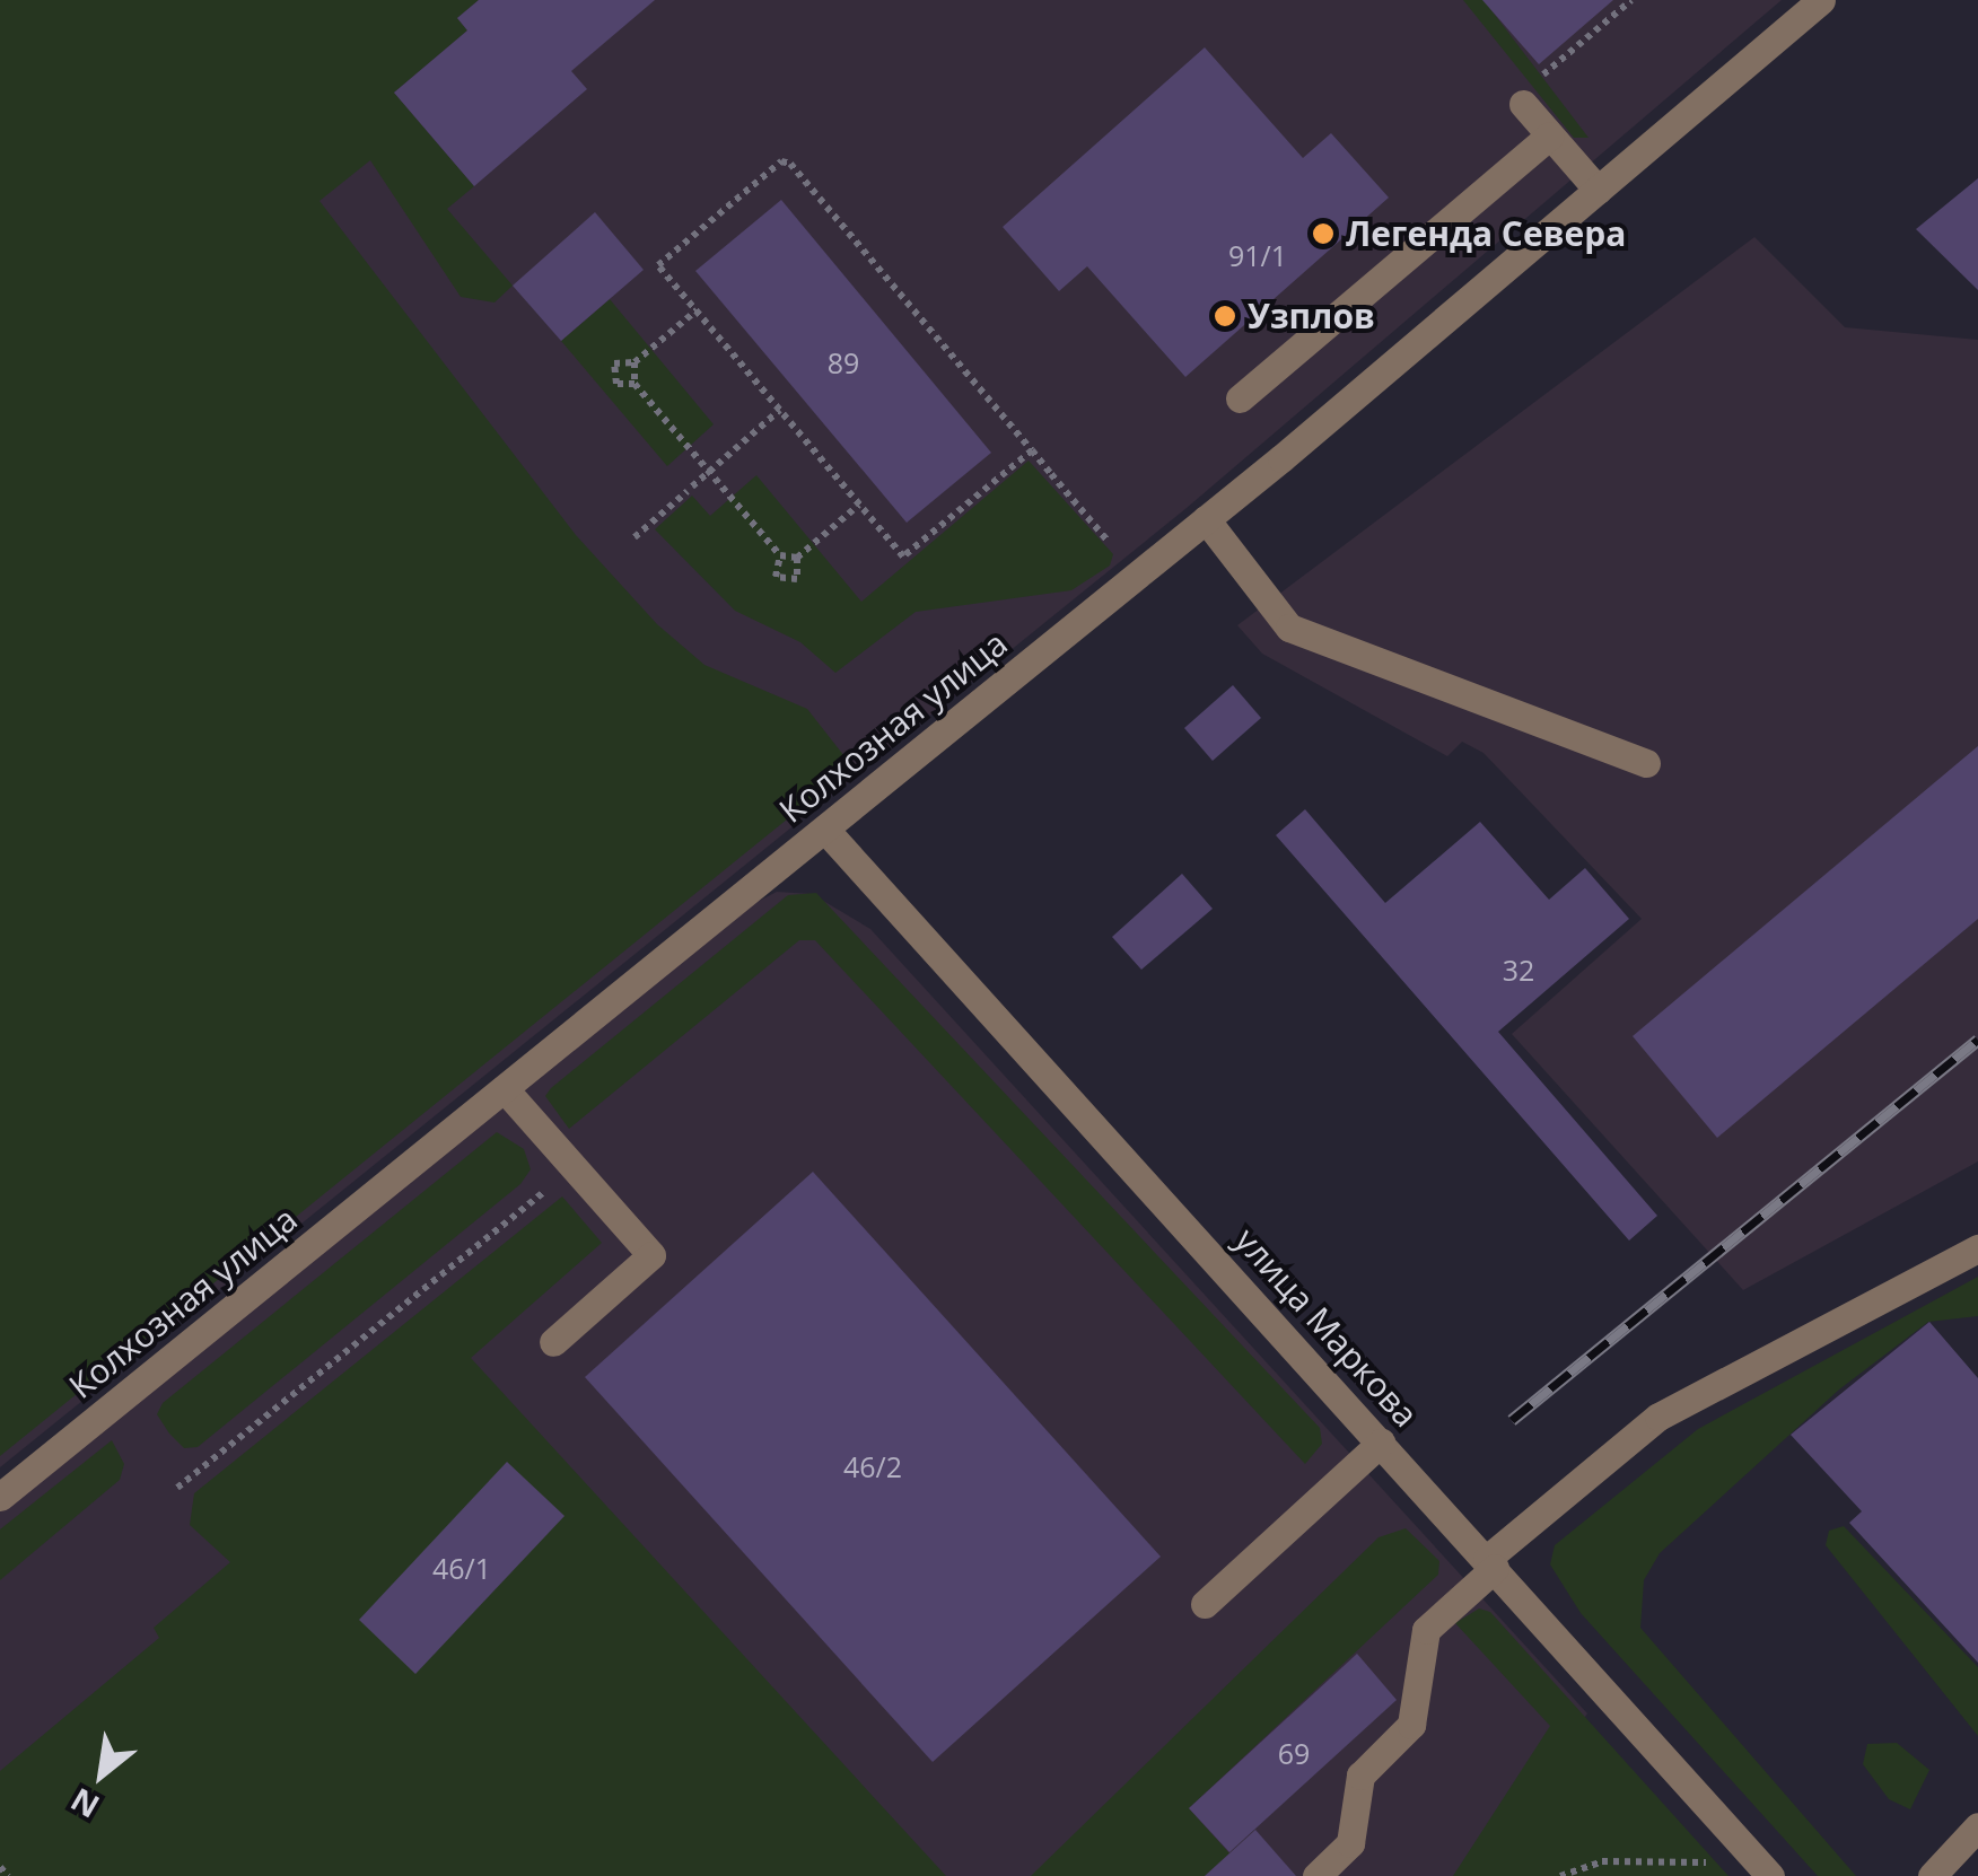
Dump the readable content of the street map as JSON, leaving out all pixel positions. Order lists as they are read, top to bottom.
{
  "streets": {
    "street": ["Колхозная улица", "улица Маркова"]
  },
  "crossings": [
    ["Колхозная улица", "улица Маркова"]
  ],
  "places": ["Легенда Севера", "Узплов"],
  "house_numbers": [
    "91/1",
    "89",
    "32",
    "46/2",
    "46/1",
    "69"
  ],
  "north": "bottom left"
}
